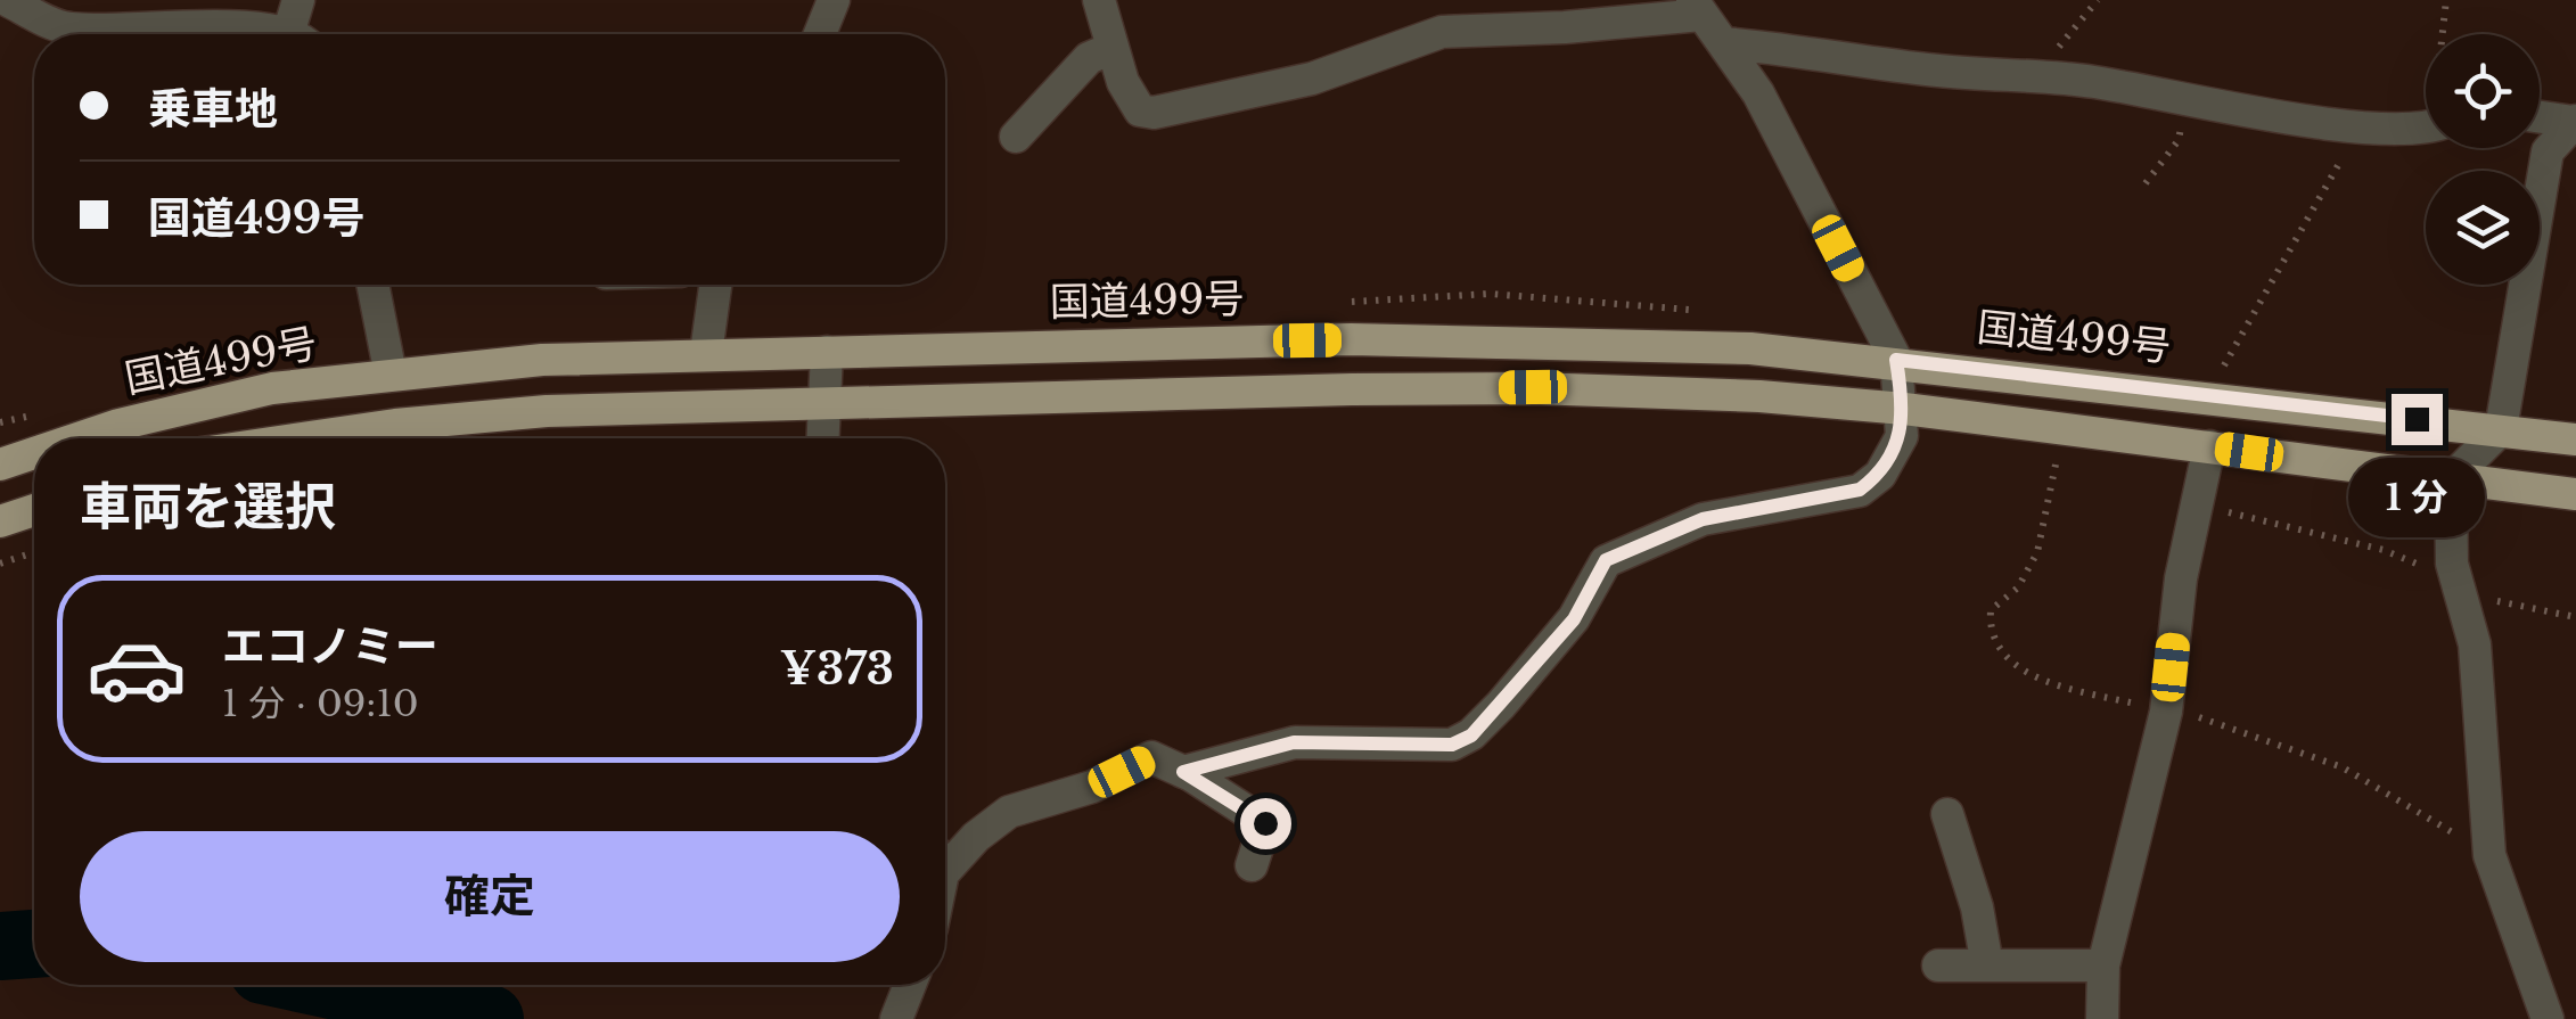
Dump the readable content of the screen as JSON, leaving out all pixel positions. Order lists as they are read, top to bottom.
{
  "streets": {
    "highway": ["国道499号"]
  },
  "page": {
    "banner": ["乗車地", "国道499号"],
    "heading": "車両を選択",
    "bubble": "1 分",
    "list": [
      {
        "name": "エコノミー",
        "note": "1 分 · 09:10",
        "value": "¥373"
      }
    ],
    "buttons": "確定"
  }
}
